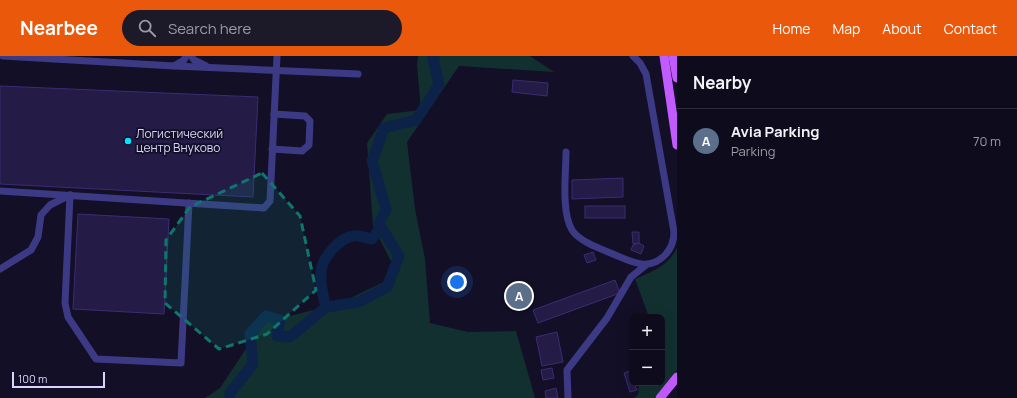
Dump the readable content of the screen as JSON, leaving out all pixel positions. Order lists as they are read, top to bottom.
{
  "places": ["Логистический центр Внуково"],
  "scale_bar": "100 m",
  "page": {
    "header": "Nearbee",
    "search": "Search here",
    "nav": [
      "Home",
      "Map",
      "About",
      "Contact"
    ],
    "heading": "Nearby",
    "list": [
      {
        "mark": "A",
        "name": "Avia Parking",
        "note": "Parking",
        "value": "70 m"
      }
    ],
    "pins": "A",
    "map_buttons": ["+", "−"],
    "scale": "100 m"
  }
}
